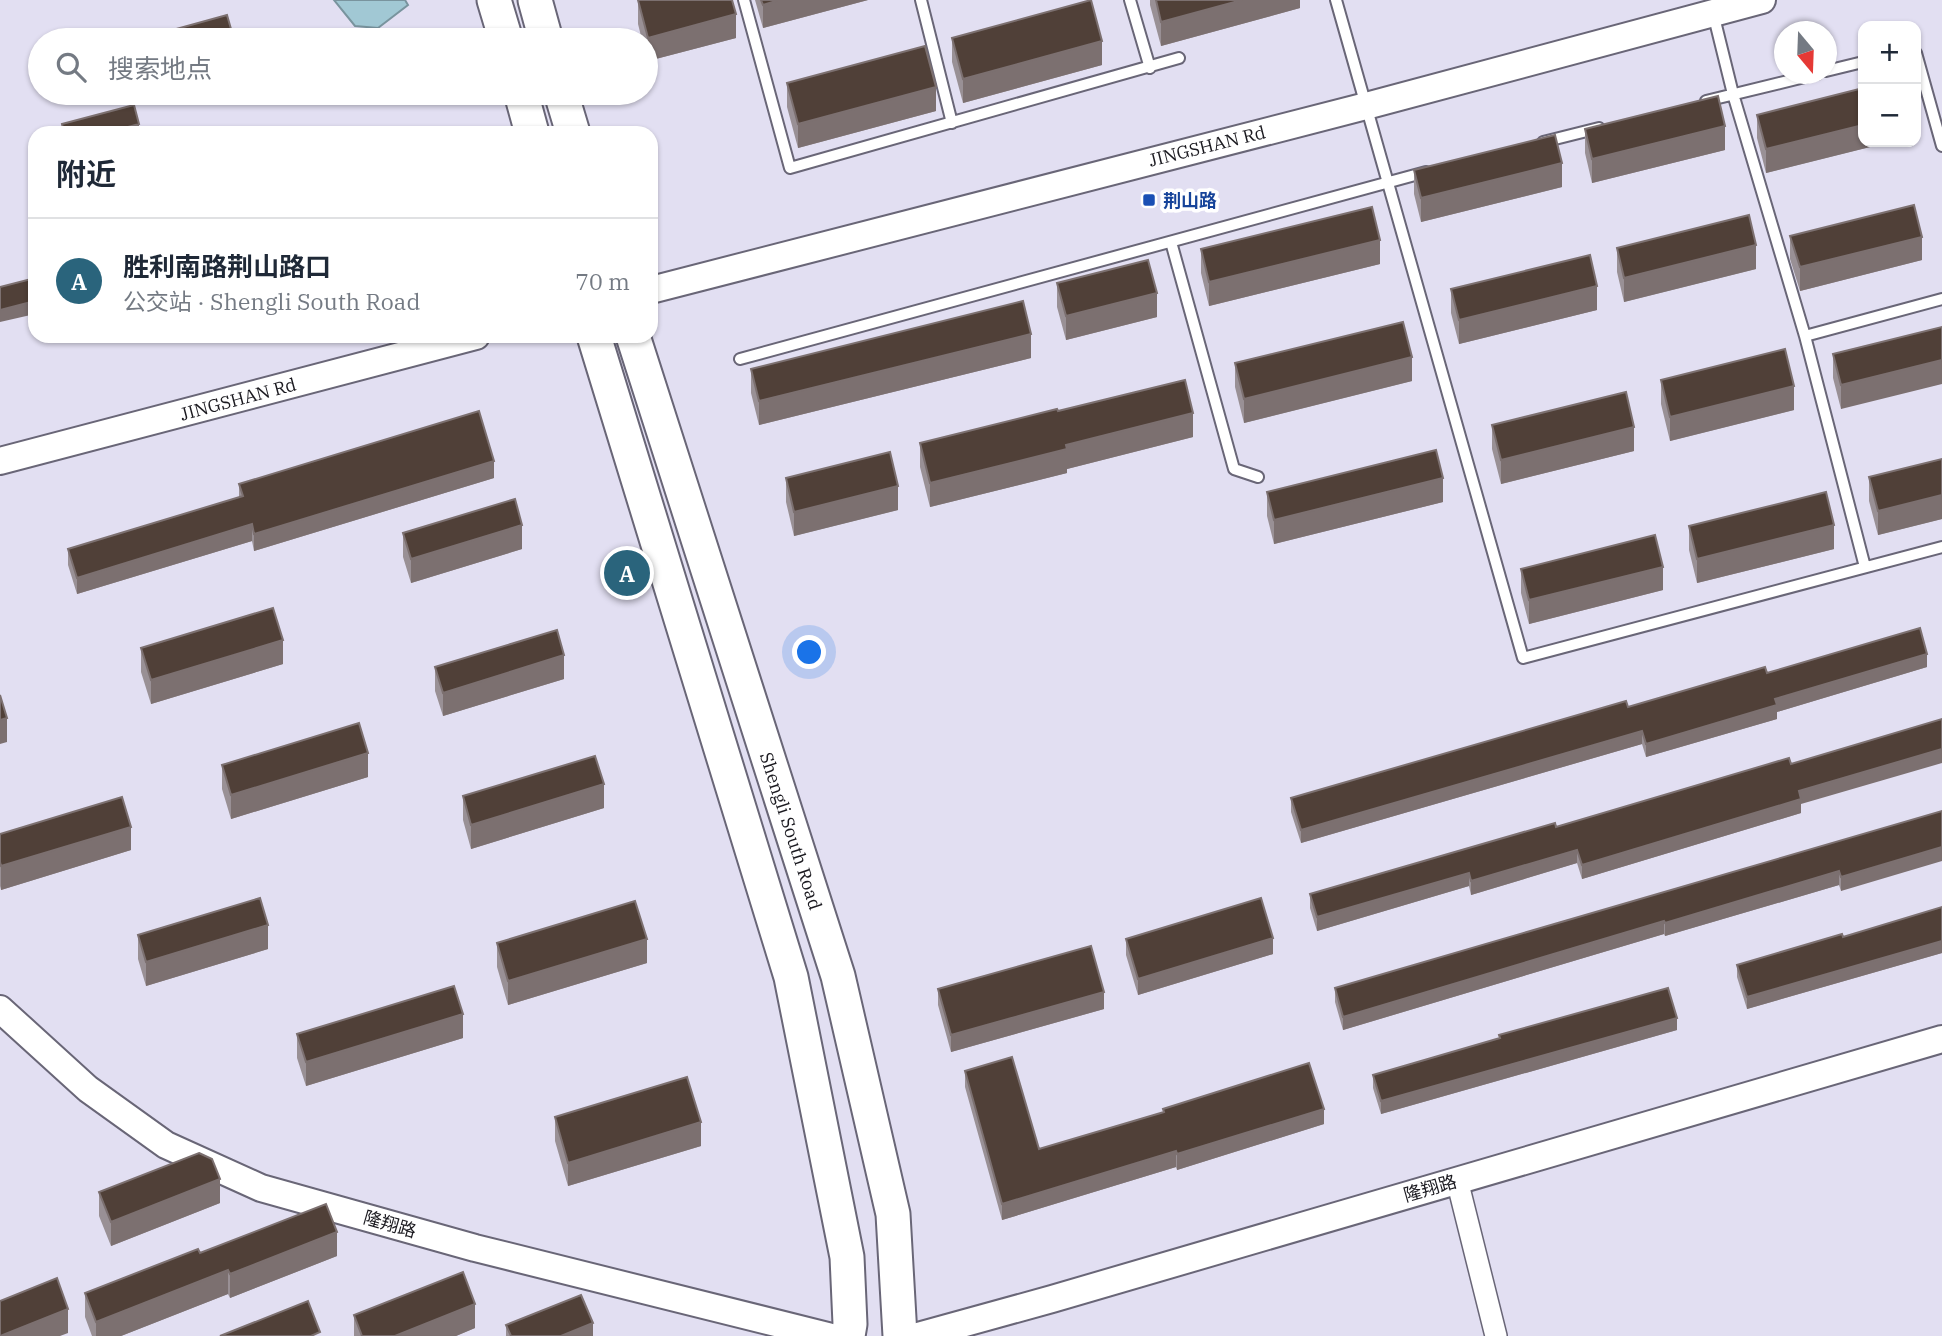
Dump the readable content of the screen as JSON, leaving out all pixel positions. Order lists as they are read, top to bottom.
{
  "streets": {
    "main road": ["Shengli South Road"],
    "street": ["JINGSHAN Rd", "隆翔路"]
  },
  "places": {
    "transit": ["荆山路"]
  },
  "north": "bottom",
  "page": {
    "map_buttons": ["+", "−"],
    "search": "搜索地点",
    "heading": "附近",
    "list": [
      {
        "mark": "A",
        "name": "胜利南路荆山路口",
        "note": "公交站 · Shengli South Road",
        "value": "70 m"
      }
    ],
    "pins": "A"
  }
}
